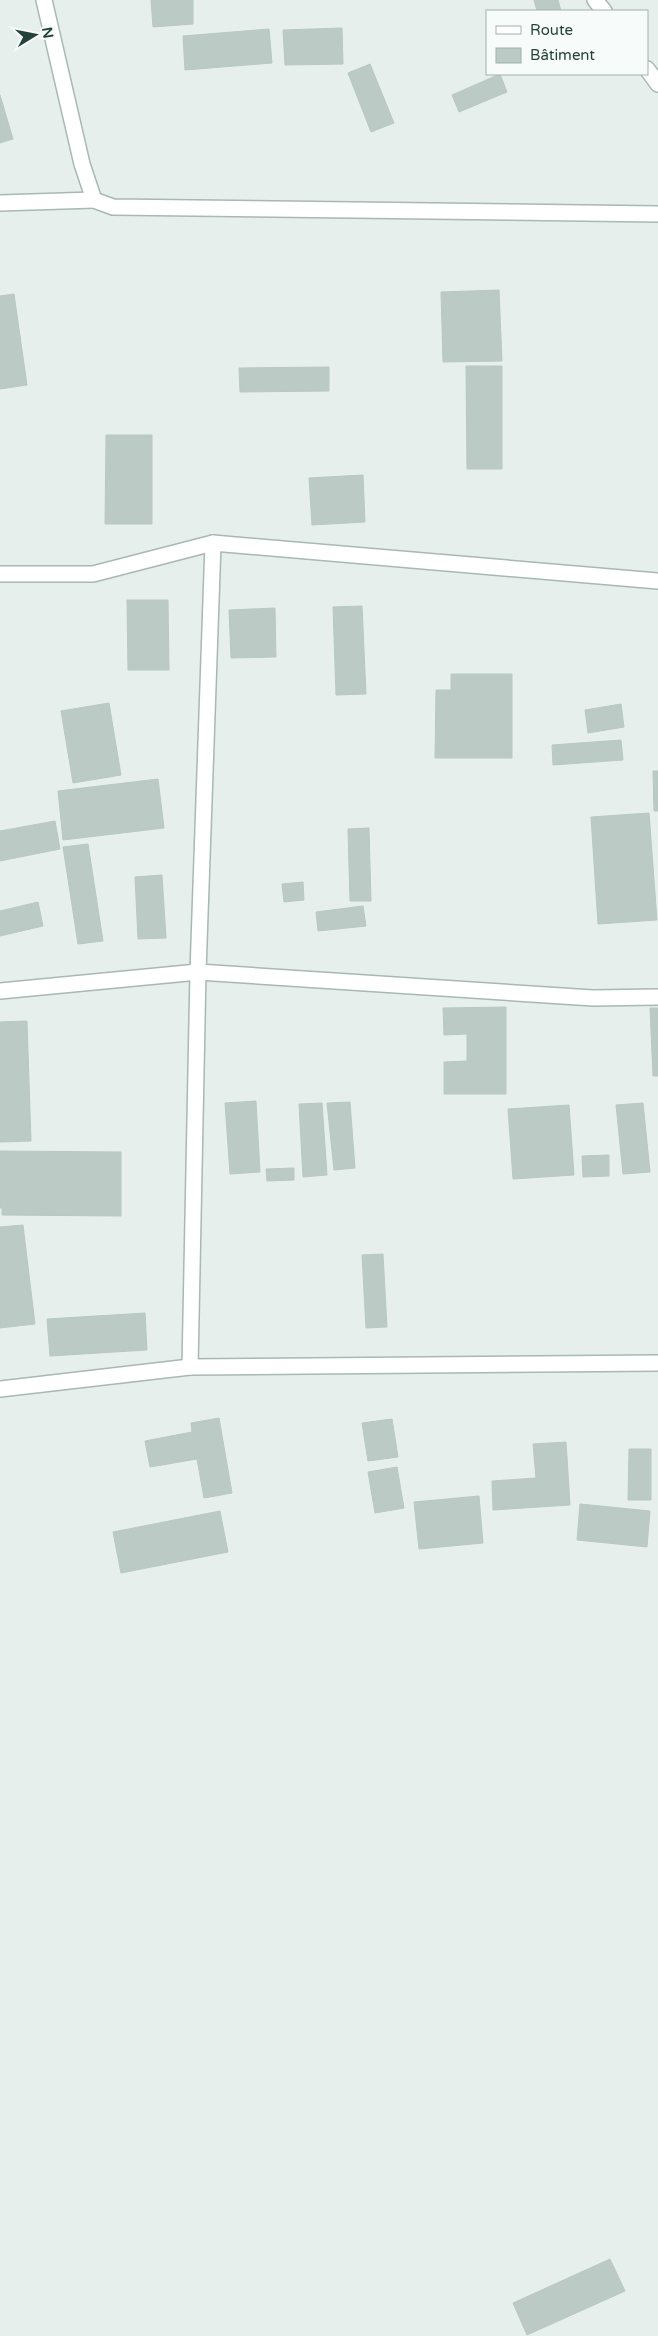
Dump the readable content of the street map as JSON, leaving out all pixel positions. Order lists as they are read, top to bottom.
{
  "legend": ["Route", "Bâtiment"],
  "north": "right"
}
